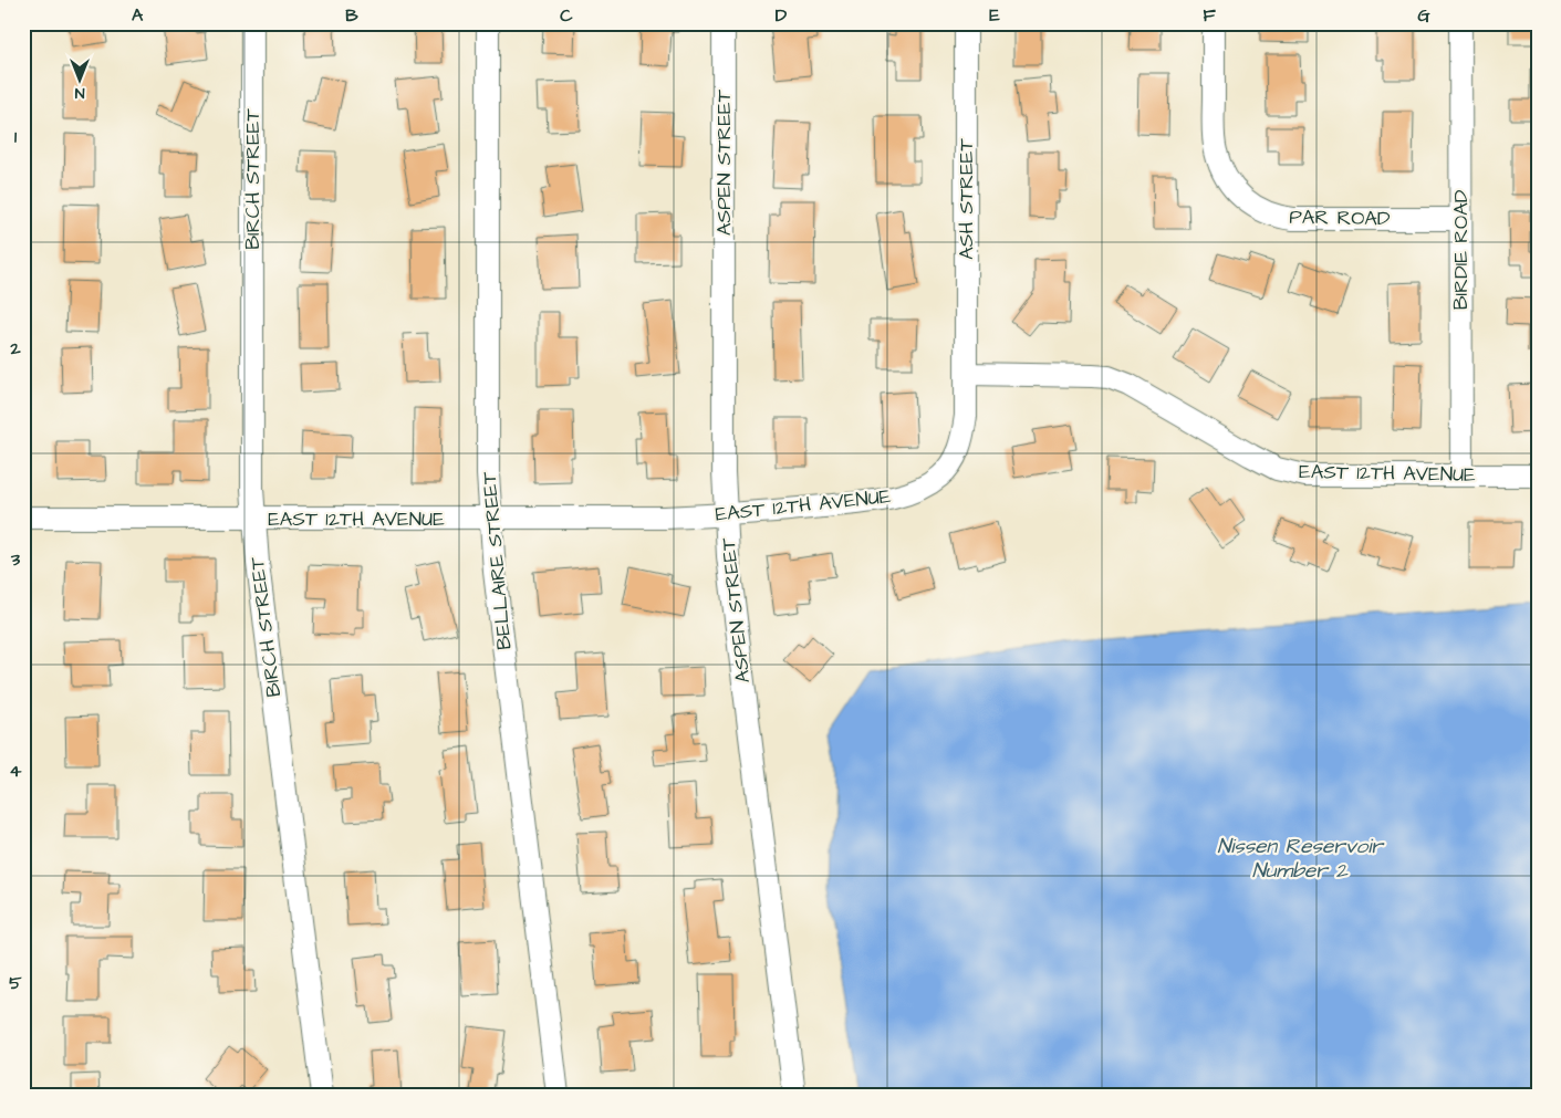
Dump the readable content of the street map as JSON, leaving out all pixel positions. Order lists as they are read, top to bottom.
{
  "streets": {
    "street": [
      "ASPEN STREET",
      "BIRCH STREET",
      "ASH STREET",
      "PAR ROAD",
      "BIRDIE ROAD",
      "EAST 12TH AVENUE",
      "BELLAIRE STREET"
    ]
  },
  "crossings": [
    ["ASPEN STREET", "EAST 12TH AVENUE"],
    ["BIRCH STREET", "EAST 12TH AVENUE"],
    ["ASH STREET", "EAST 12TH AVENUE"],
    ["PAR ROAD", "BIRDIE ROAD"],
    ["BIRDIE ROAD", "EAST 12TH AVENUE"],
    ["EAST 12TH AVENUE", "BELLAIRE STREET"]
  ],
  "water": ["Nissen Reservoir Number 2"],
  "north": "bottom",
  "grid": {
    "columns": [
      "A",
      "B",
      "C",
      "D",
      "E",
      "F",
      "G"
    ],
    "rows": [
      "1",
      "2",
      "3",
      "4",
      "5"
    ]
  }
}
